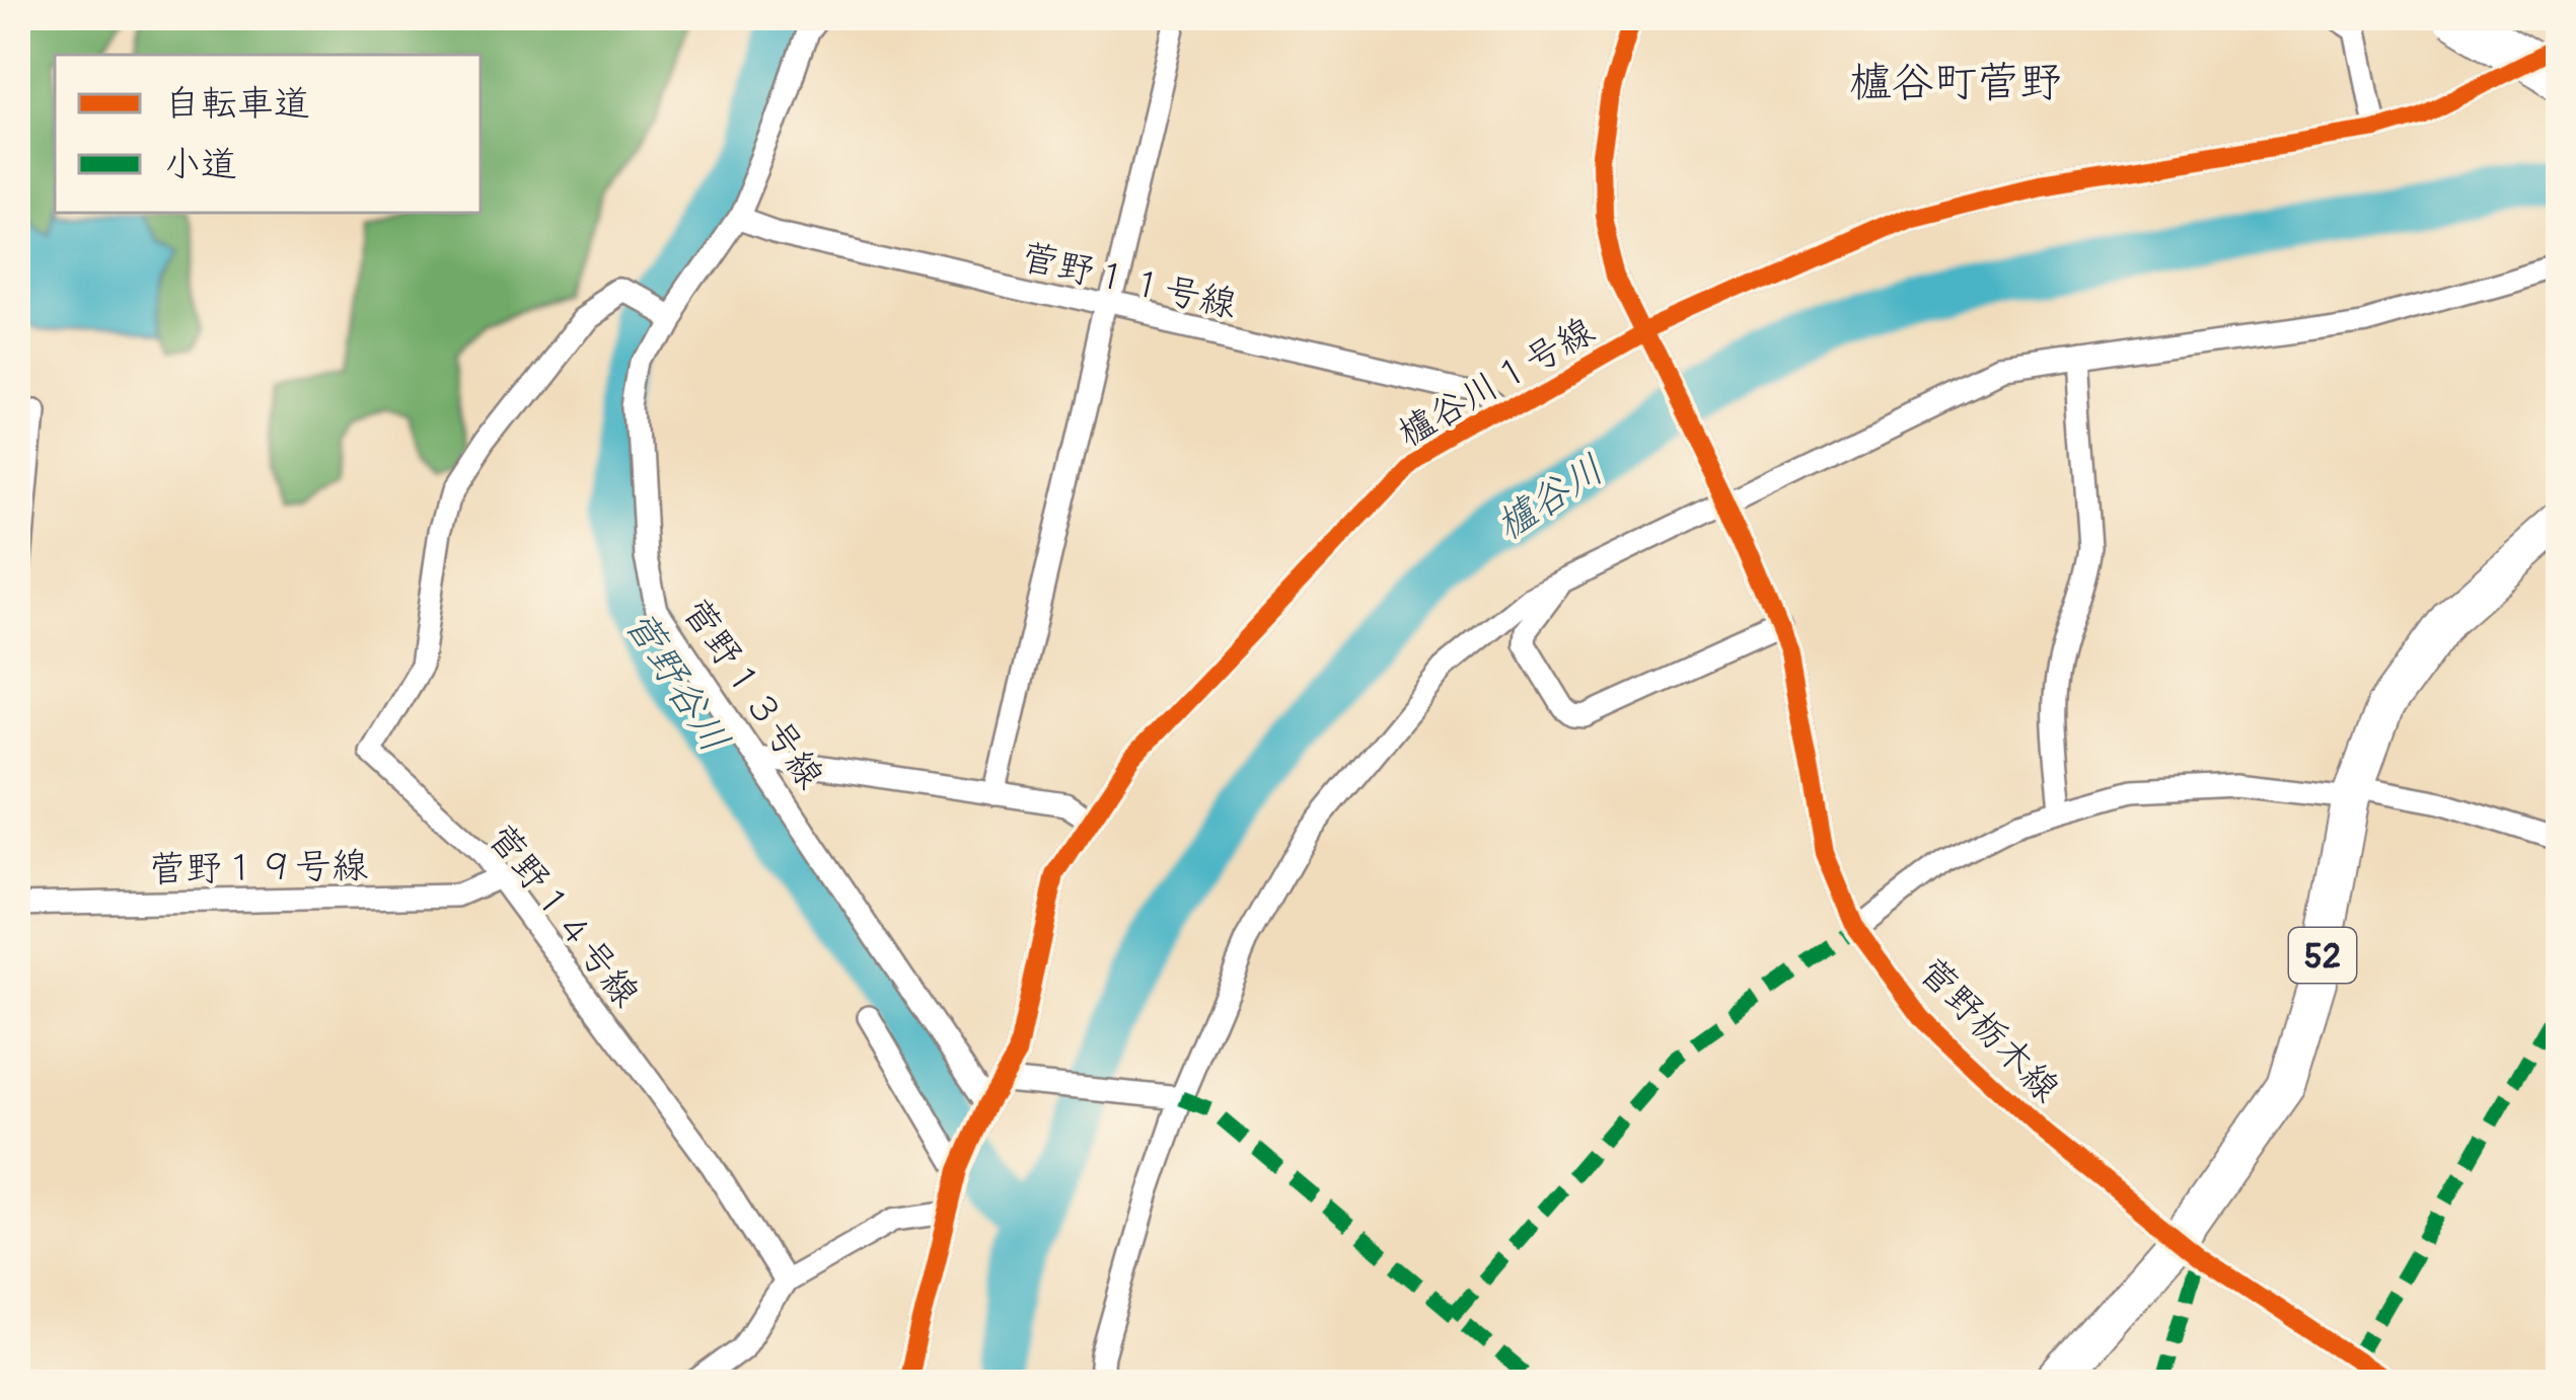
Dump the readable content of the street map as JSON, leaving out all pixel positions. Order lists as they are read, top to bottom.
{
  "streets": {
    "main road": ["52"],
    "street": [
      "菅野１１号線",
      "櫨谷川１号線",
      "菅野１３号線",
      "菅野１９号線",
      "菅野１４号線",
      "菅野栃木線"
    ]
  },
  "crossings": [
    ["菅野１１号線", "櫨谷川１号線"],
    ["菅野１１号線", "菅野１３号線"],
    ["櫨谷川１号線", "菅野１３号線"],
    ["櫨谷川１号線", "菅野栃木線"],
    ["菅野１３号線", "菅野１４号線"],
    ["菅野１９号線", "菅野１４号線"],
    ["52", "菅野栃木線"]
  ],
  "districts": ["櫨谷町菅野"],
  "water": ["櫨谷川", "菅野谷川"],
  "legend": ["自転車道", "小道"]
}
